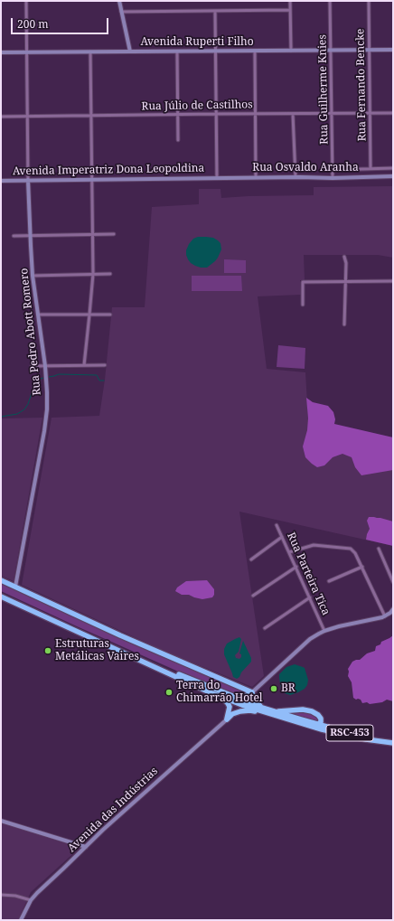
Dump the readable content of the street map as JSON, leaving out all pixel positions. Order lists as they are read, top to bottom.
{
  "streets": {
    "highway": ["RSC-453"],
    "main road": [
      "Avenida Ruperti Filho",
      "Rua Osvaldo Aranha",
      "Avenida Imperatriz Dona Leopoldina",
      "Rua Pedro Abott Romero",
      "Avenida das Indústrias"
    ],
    "street": [
      "Rua Fernando Bencke",
      "Rua Guilherme Knies",
      "Rua Júlio de Castilhos",
      "Rua Parteira Tica"
    ]
  },
  "crossings": [
    ["Avenida Ruperti Filho", "Rua Fernando Bencke"],
    ["Avenida Ruperti Filho", "Rua Guilherme Knies"],
    ["Rua Fernando Bencke", "Rua Júlio de Castilhos"],
    ["Rua Guilherme Knies", "Rua Júlio de Castilhos"],
    ["Rua Guilherme Knies", "Rua Osvaldo Aranha"],
    ["Rua Osvaldo Aranha", "Avenida Imperatriz Dona Leopoldina"],
    ["Avenida Imperatriz Dona Leopoldina", "Rua Pedro Abott Romero"]
  ],
  "places": ["Estruturas Metálicas Vaires", "BR", "Terra do Chimarrão Hotel"],
  "scale_bar": "200 m"
}
